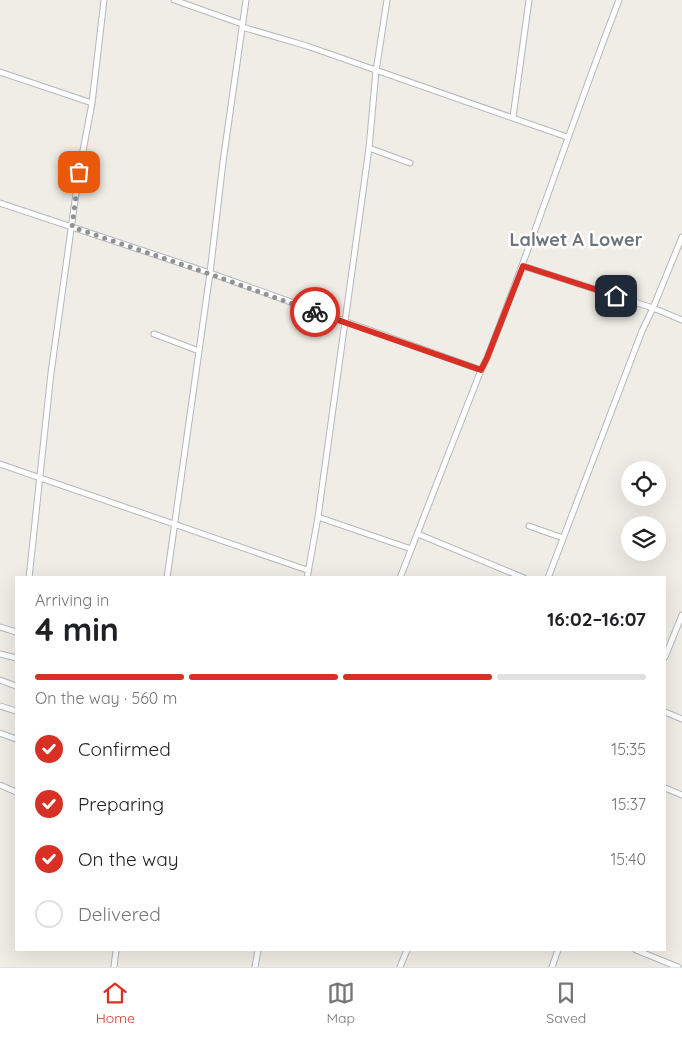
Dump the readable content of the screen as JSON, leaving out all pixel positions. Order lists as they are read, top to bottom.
{
  "districts": ["Lalwet A Lower"],
  "page": {
    "heading": ["4 min", "Arriving in", "16:02–16:07"],
    "bar": "On the way · 560 m",
    "list": [
      ["Confirmed", "15:35"],
      ["Preparing", "15:37"],
      ["On the way", "15:40"],
      "Delivered"
    ],
    "tabs": ["Home", "Map", "Saved"]
  }
}
